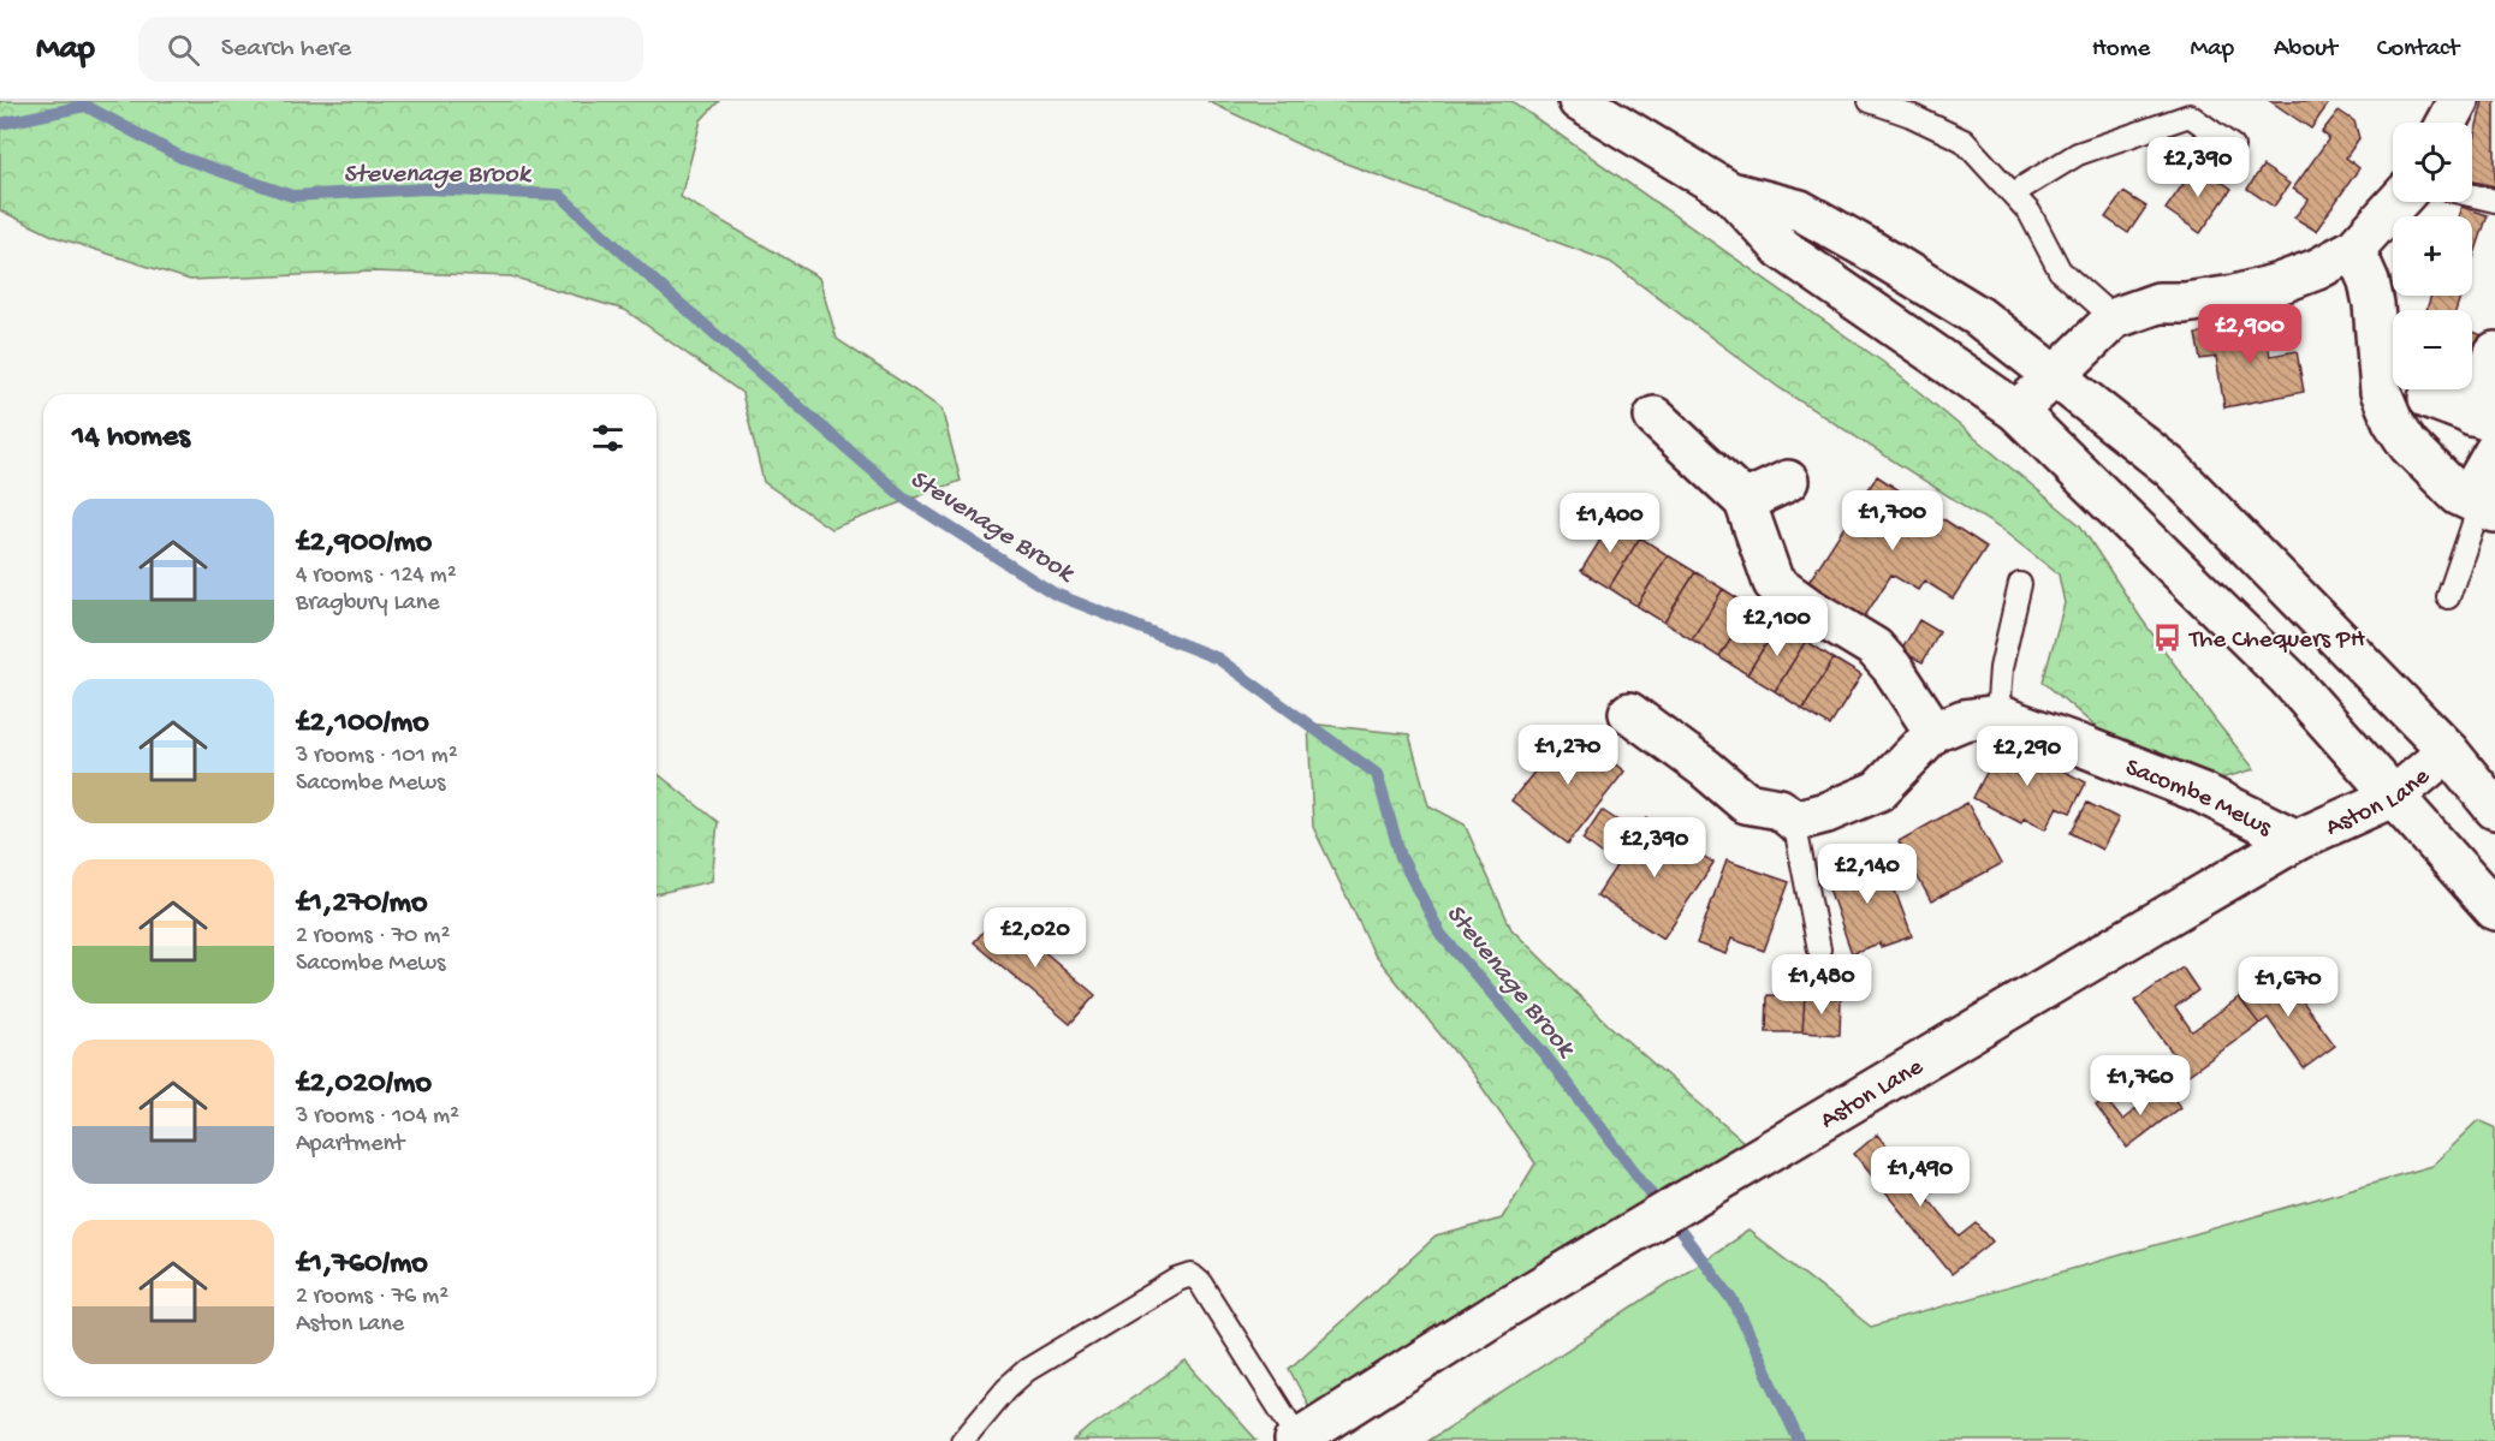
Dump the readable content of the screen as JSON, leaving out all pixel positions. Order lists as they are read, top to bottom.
{
  "streets": {
    "main road": ["Sacombe Mews", "Aston Lane"]
  },
  "crossings": [
    ["Sacombe Mews", "Aston Lane"]
  ],
  "water": ["Stevenage Brook"],
  "places": {
    "bus stop": ["The Chequers PH"]
  },
  "page": {
    "header": "Map",
    "search": "Search here",
    "nav": [
      "Home",
      "Map",
      "About",
      "Contact"
    ],
    "map_buttons": ["+", "−"],
    "price": [
      "£2,390",
      "£2,900",
      "£1,700",
      "£1,400",
      "£2,100",
      "£1,270",
      "£2,290",
      "£2,390",
      "£2,140",
      "£2,020",
      "£1,480",
      "£1,670",
      "£1,760",
      "£1,490"
    ],
    "heading": "14 homes",
    "list": [
      {
        "name": "£2,900/mo",
        "note": "4 rooms · 124 m² · Bragbury Lane"
      },
      {
        "name": "£2,100/mo",
        "note": "3 rooms · 101 m² · Sacombe Mews"
      },
      {
        "name": "£1,270/mo",
        "note": "2 rooms · 70 m² · Sacombe Mews"
      },
      {
        "name": "£2,020/mo",
        "note": "3 rooms · 104 m² · Apartment"
      },
      {
        "name": "£1,760/mo",
        "note": "2 rooms · 76 m² · Aston Lane"
      }
    ]
  }
}
